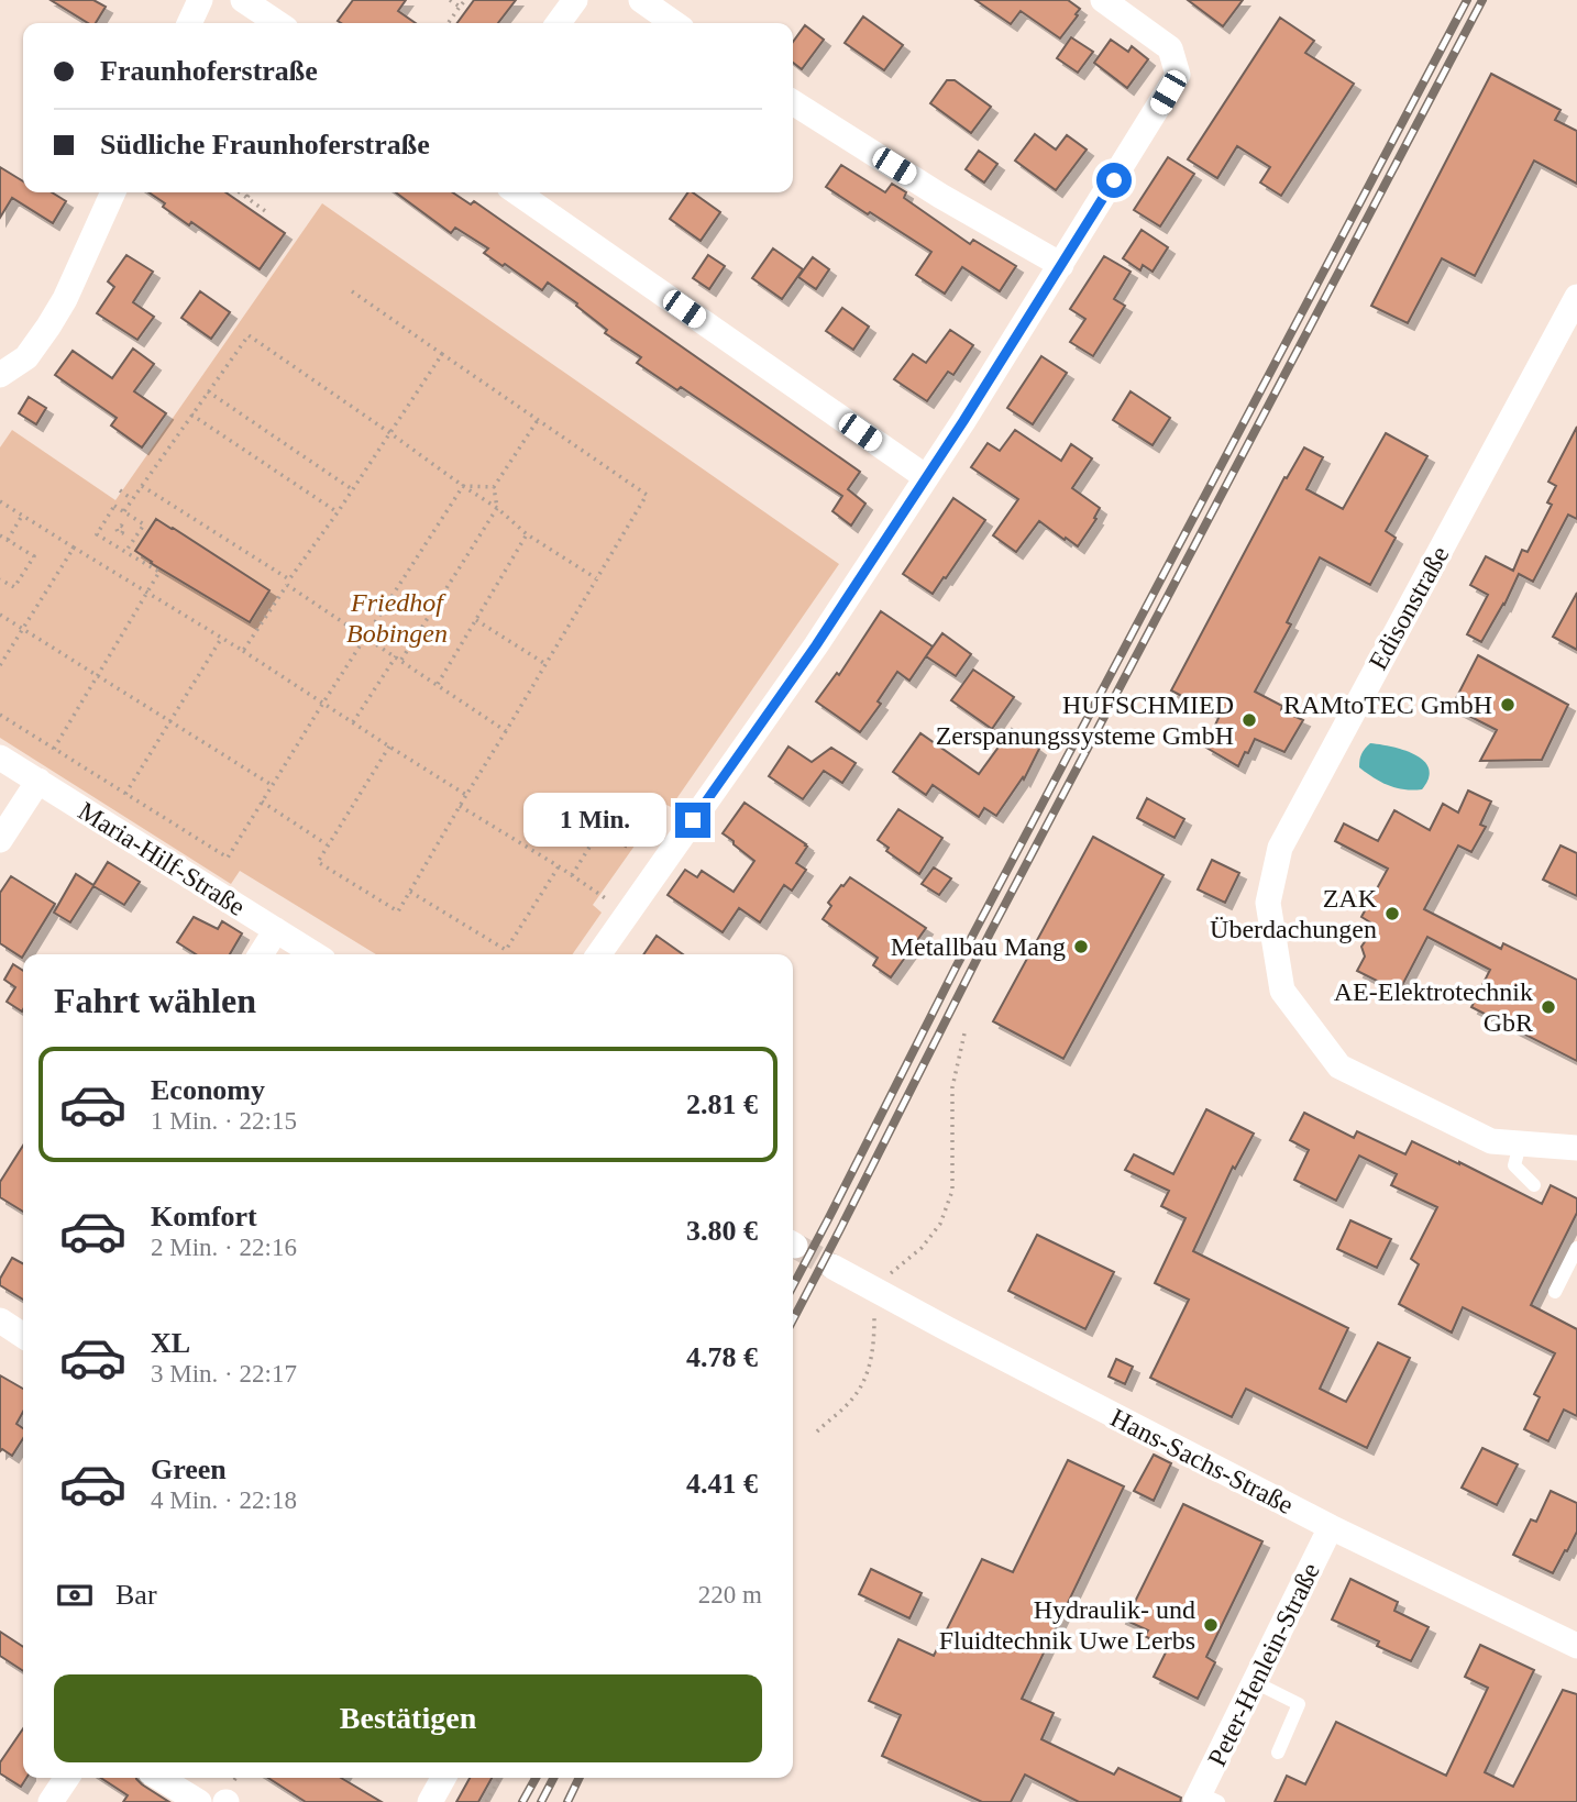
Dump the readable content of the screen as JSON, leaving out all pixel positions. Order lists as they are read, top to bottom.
{
  "streets": {
    "street": [
      "Edisonstraße",
      "Maria-Hilf-Straße",
      "Hans-Sachs-Straße",
      "Peter-Henlein-Straße"
    ]
  },
  "crossings": [
    ["Hans-Sachs-Straße", "Peter-Henlein-Straße"]
  ],
  "parks": ["Friedhof Bobingen"],
  "places": [
    "RAMtoTEC GmbH",
    "HUFSCHMIED Zerspanungssysteme GmbH",
    "ZAK Überdachungen",
    "Metallbau Mang",
    "AE-Elektrotechnik GbR",
    "Hydraulik- und Fluidtechnik Uwe Lerbs"
  ],
  "page": {
    "banner": ["Fraunhoferstraße", "Südliche Fraunhoferstraße"],
    "bubble": "1 Min.",
    "heading": "Fahrt wählen",
    "list": [
      {
        "name": "Economy",
        "note": "1 Min. · 22:15",
        "value": "2.81 €"
      },
      {
        "name": "Komfort",
        "note": "2 Min. · 22:16",
        "value": "3.80 €"
      },
      {
        "name": "XL",
        "note": "3 Min. · 22:17",
        "value": "4.78 €"
      },
      {
        "name": "Green",
        "note": "4 Min. · 22:18",
        "value": "4.41 €"
      }
    ],
    "pay": ["Bar", "220 m"],
    "buttons": "Bestätigen"
  }
}
